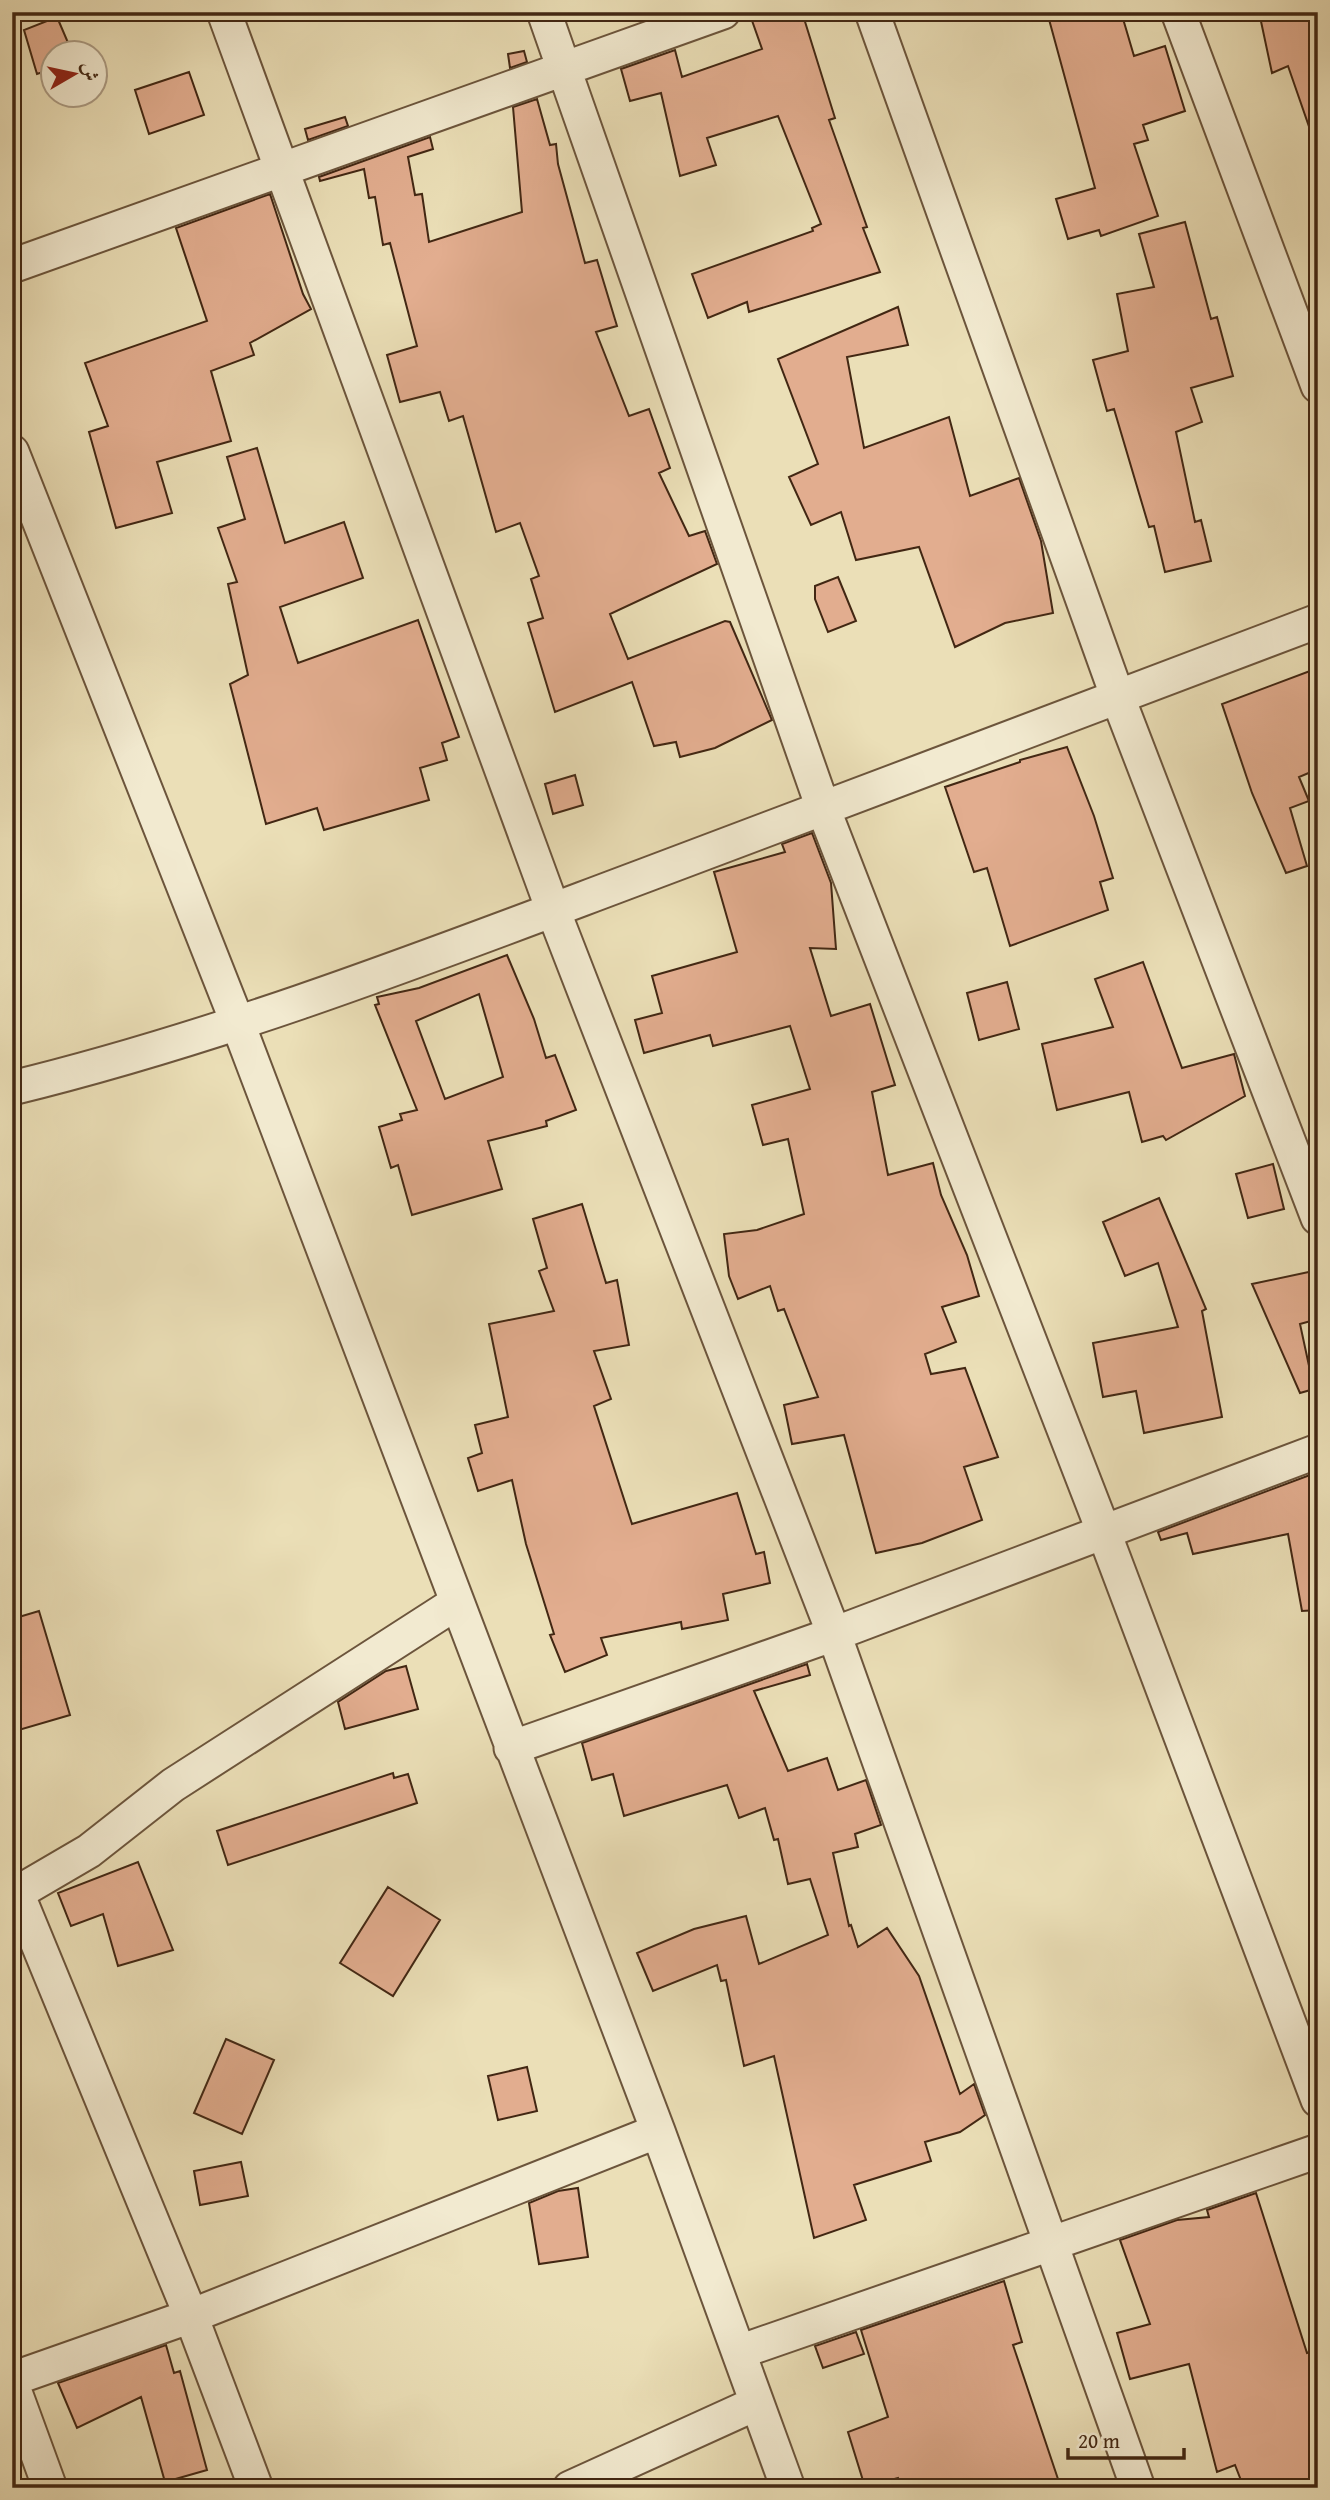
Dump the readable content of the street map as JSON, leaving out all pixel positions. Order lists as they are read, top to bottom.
{
  "scale_bar": "20 m",
  "north": "right"
}
